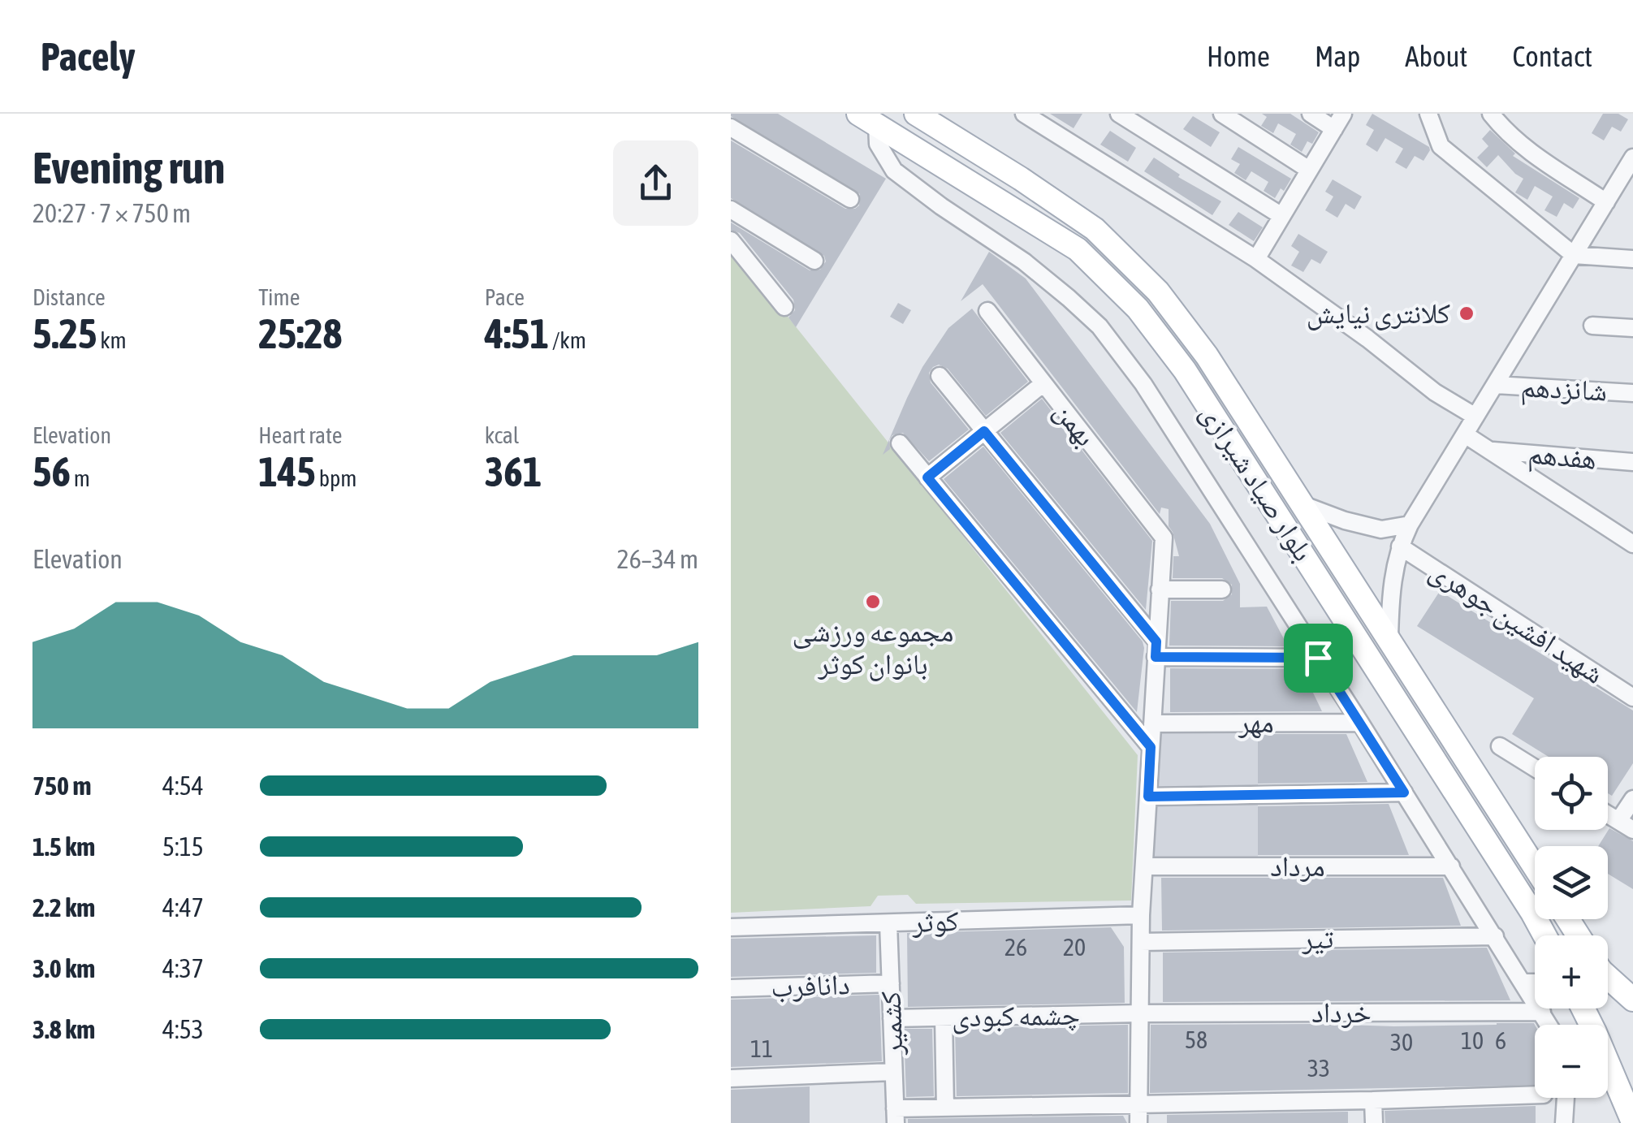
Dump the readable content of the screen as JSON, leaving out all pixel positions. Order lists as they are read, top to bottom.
{
  "streets": {
    "main road": ["بلوار صیاد شیرازی"],
    "street": [
      "شانزدهم",
      "بهمن",
      "هفدهم",
      "شهید افشین جوهری",
      "مهر",
      "مرداد",
      "کوثر",
      "تیر",
      "دانافرب",
      "خرداد",
      "چشمه کبودی",
      "کشمیر"
    ]
  },
  "crossings": [
    ["کوثر", "کشمیر"],
    ["دانافرب", "کشمیر"],
    ["خرداد", "چشمه کبودی"],
    ["چشمه کبودی", "کشمیر"]
  ],
  "places": ["کلانتری نیایش", "مجموعه ورزشی بانوان کوثر"],
  "house_numbers": [
    "26",
    "20",
    "58",
    "10",
    "6",
    "30",
    "11",
    "33"
  ],
  "page": {
    "header": "Pacely",
    "nav": [
      "Home",
      "Map",
      "About",
      "Contact"
    ],
    "heading": ["Evening run", "20:27 · 7 × 750 m"],
    "stats": [
      ["Distance", "5.25 km"],
      ["Time", "25:28"],
      ["Pace", "4:51 /km"],
      ["Elevation", "56 m"],
      ["Heart rate", "145 bpm"],
      ["kcal", "361"]
    ],
    "chart": ["Elevation", "26–34 m"],
    "list": [
      {
        "name": "750 m",
        "note": "4:54"
      },
      {
        "name": "1.5 km",
        "note": "5:15"
      },
      {
        "name": "2.2 km",
        "note": "4:47"
      },
      {
        "name": "3.0 km",
        "note": "4:37"
      },
      {
        "name": "3.8 km",
        "note": "4:53"
      }
    ],
    "map_buttons": ["+", "−"]
  }
}
